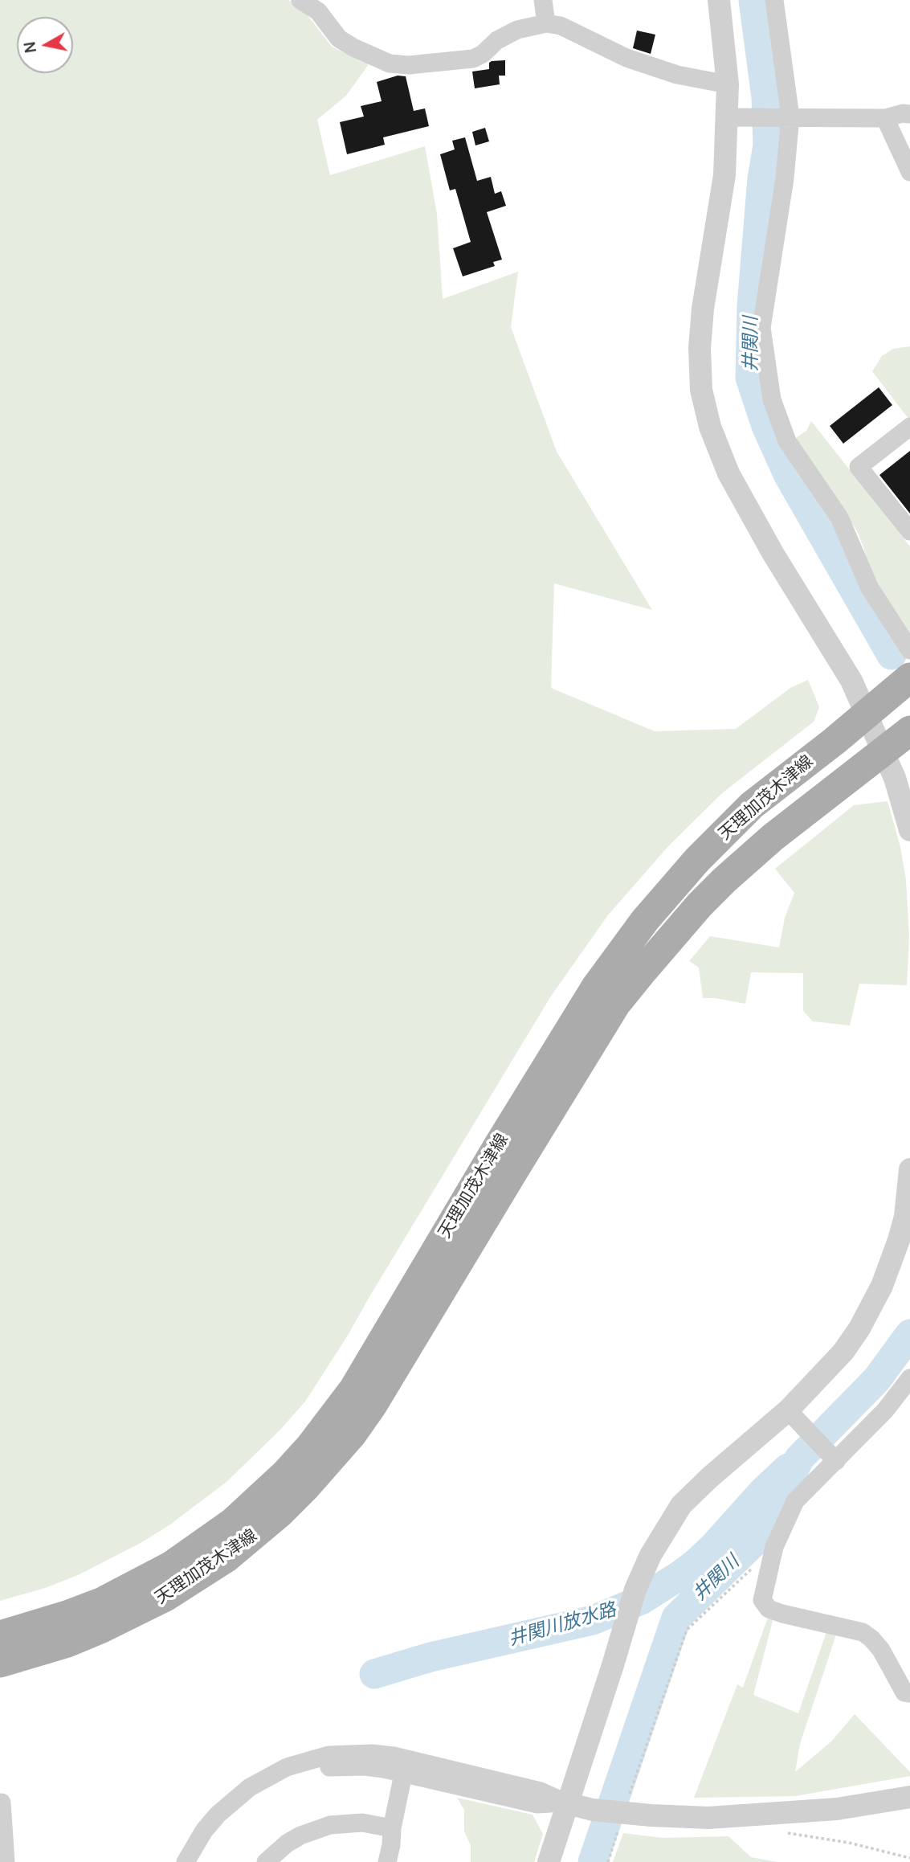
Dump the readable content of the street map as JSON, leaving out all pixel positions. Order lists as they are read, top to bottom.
{
  "streets": {
    "main road": ["天理加茂木津線"]
  },
  "water": ["井関川", "井関川放水路"],
  "north": "left"
}
